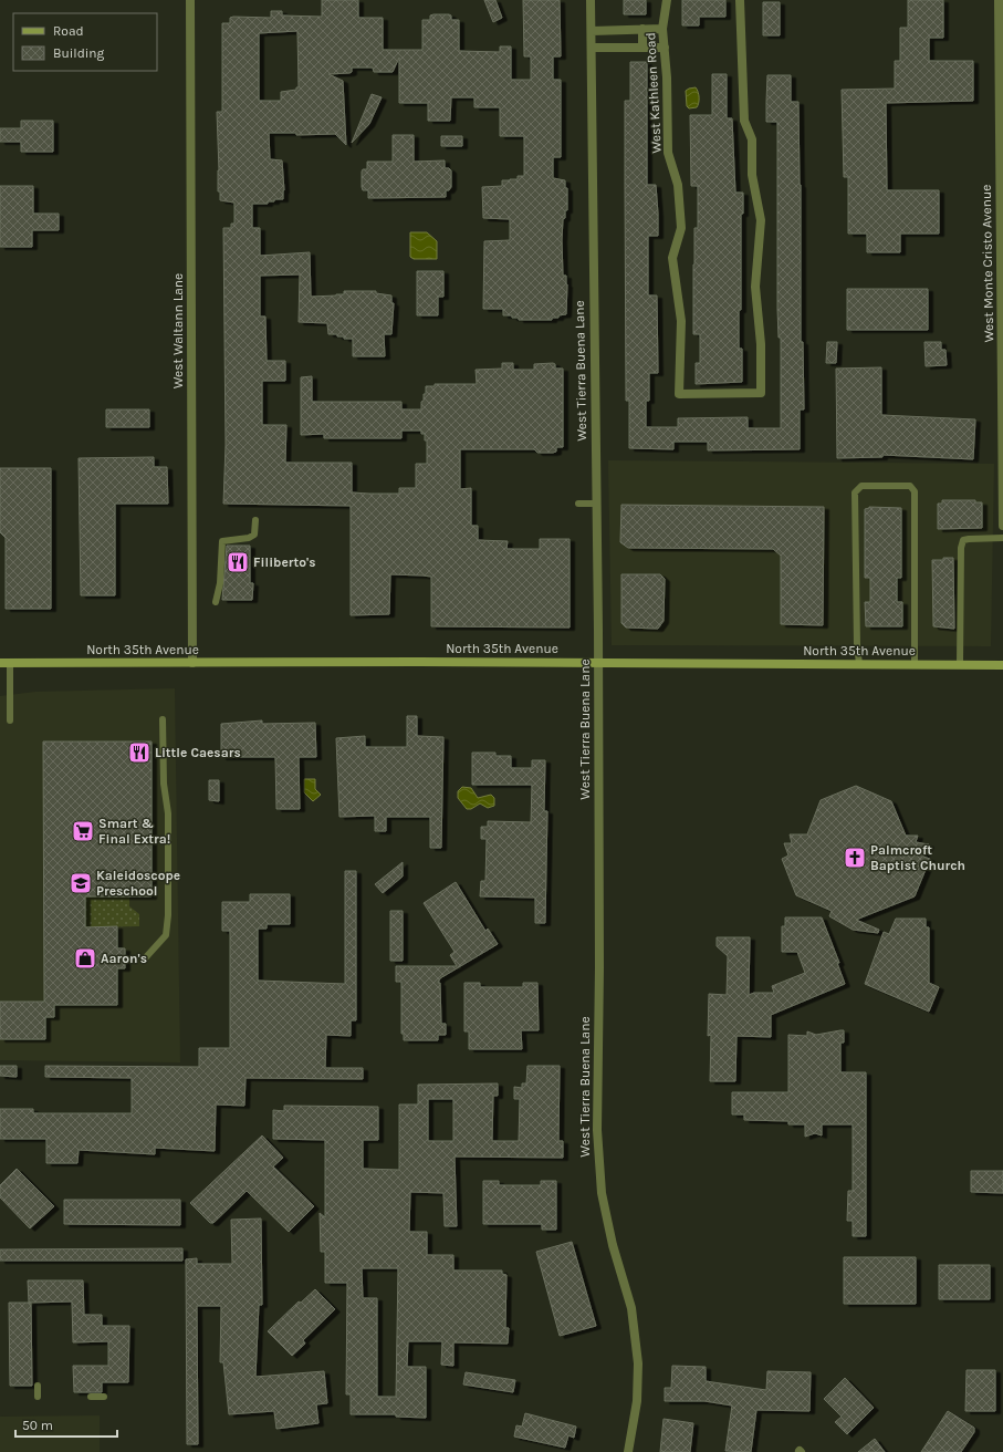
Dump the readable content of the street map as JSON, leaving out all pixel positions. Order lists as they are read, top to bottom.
{
  "streets": {
    "main road": ["North 35th Avenue"],
    "street": [
      "West Kathleen Road",
      "West Monte Cristo Avenue",
      "West Waltann Lane",
      "West Tierra Buena Lane"
    ]
  },
  "crossings": [
    ["West Waltann Lane", "North 35th Avenue"],
    ["West Tierra Buena Lane", "North 35th Avenue"]
  ],
  "places": {
    "restaurant": ["Filiberto's", "Little Caesars"],
    "supermarket": ["Smart & Final Extra!"],
    "church": ["Palmcroft Baptist Church"],
    "school or university": ["Kaleidoscope Preschool"],
    "shop": ["Aaron's"]
  },
  "legend": ["Road", "Building"],
  "scale_bar": "50 m"
}
